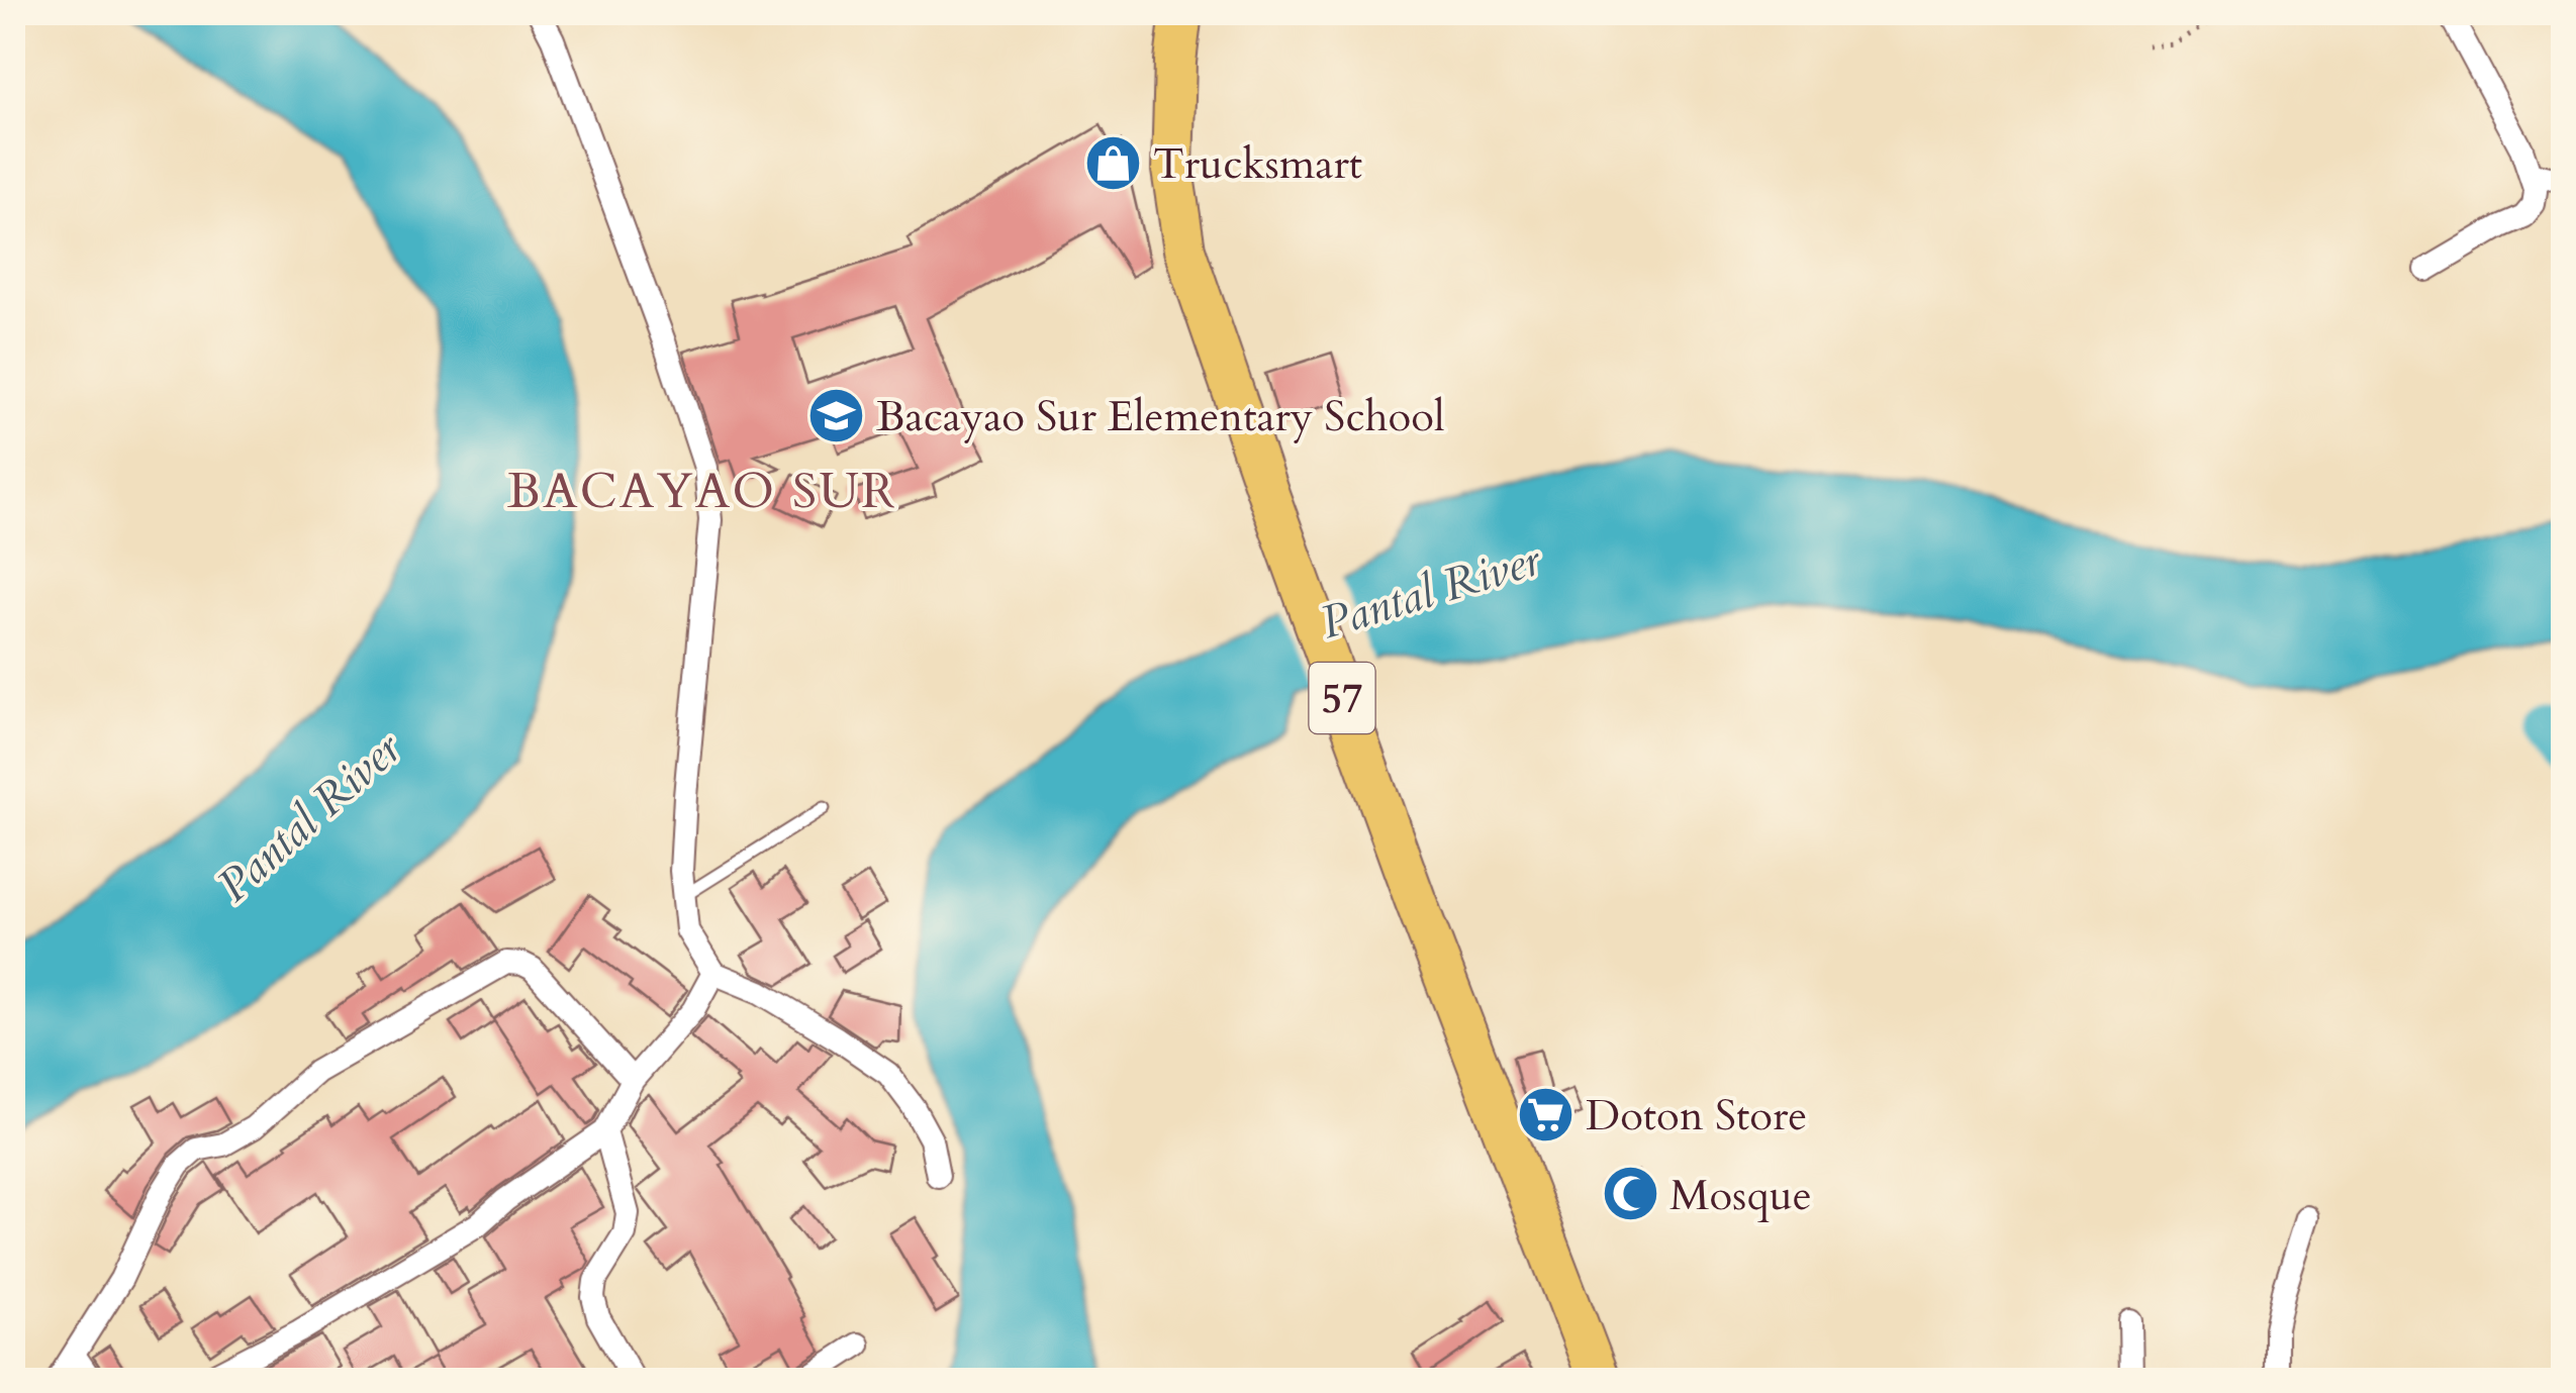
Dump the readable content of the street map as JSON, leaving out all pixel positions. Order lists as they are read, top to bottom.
{
  "streets": {
    "highway": ["57"]
  },
  "districts": ["BACAYAO SUR"],
  "water": ["Pantal River"],
  "places": {
    "shop": ["Trucksmart"],
    "school or university": ["Bacayao Sur Elementary School"],
    "supermarket": ["Doton Store"],
    "mosque": ["Mosque"]
  }
}
